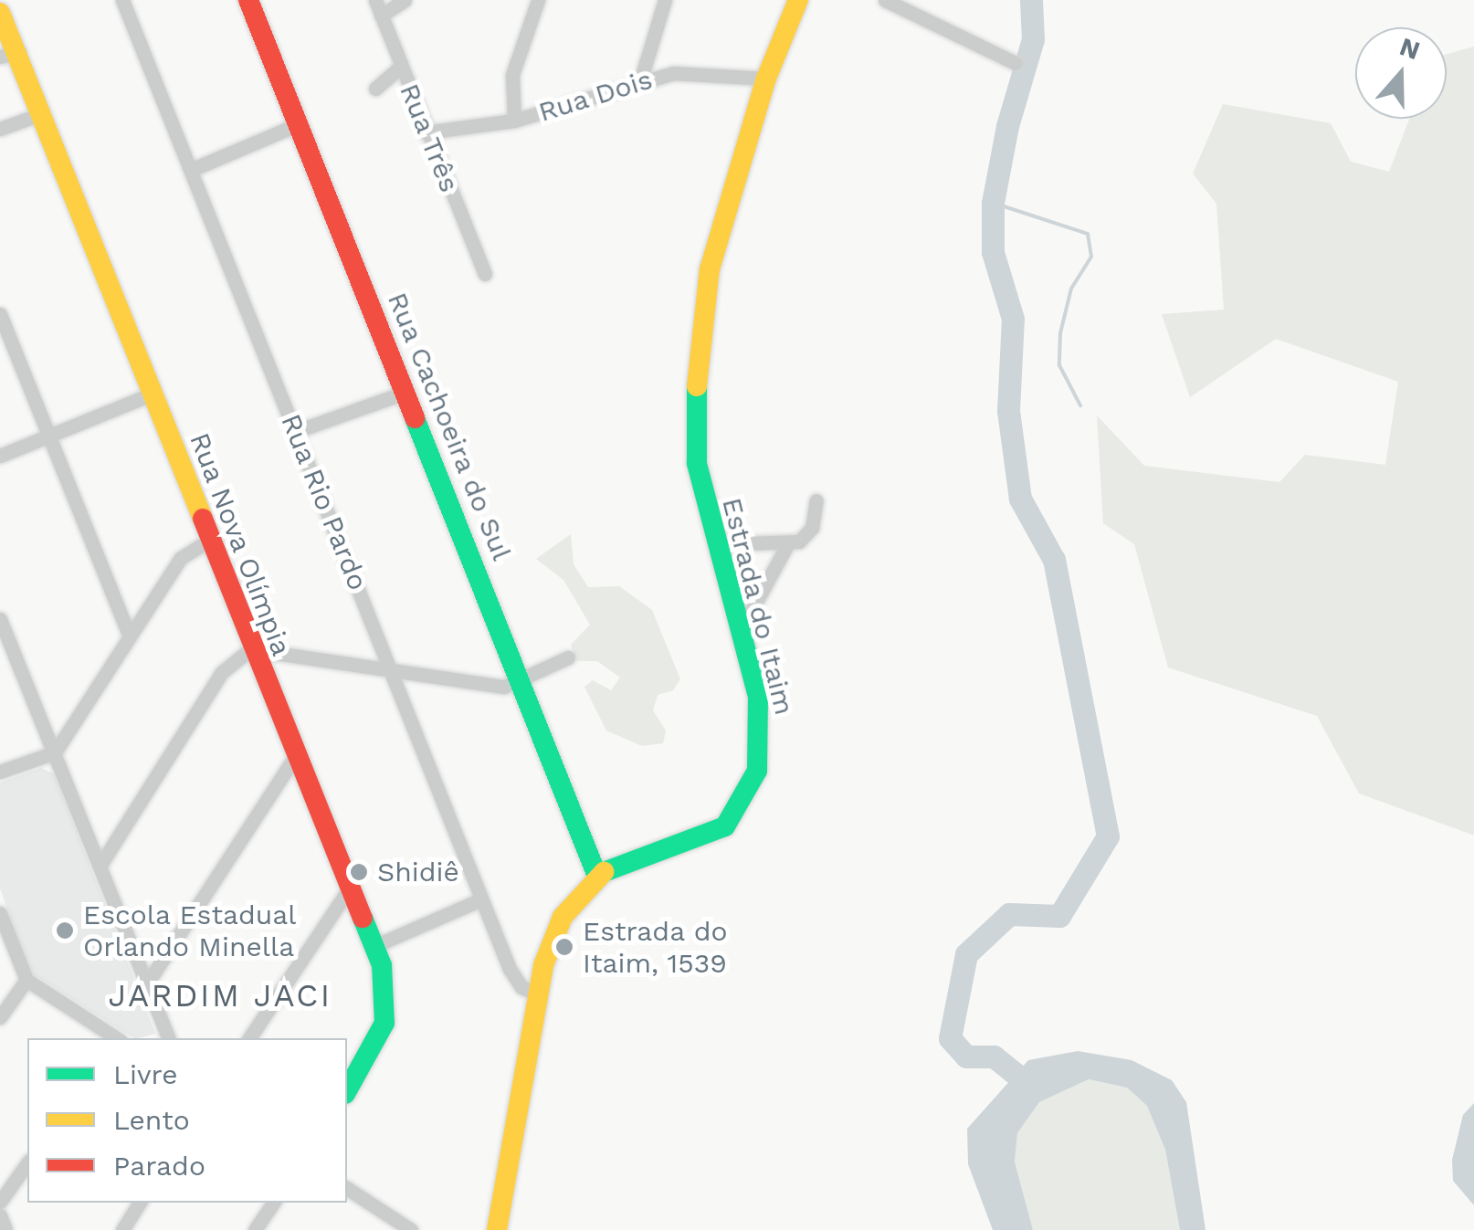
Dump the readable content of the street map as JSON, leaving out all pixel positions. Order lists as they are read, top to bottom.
{
  "streets": {
    "street": [
      "Rua Dois",
      "Rua Três",
      "Rua Cachoeira do Sul",
      "Rua Rio Pardo",
      "Rua Nova Olímpia",
      "Estrada do Itaim"
    ]
  },
  "crossings": [
    ["Rua Dois", "Rua Três"],
    ["Rua Dois", "Estrada do Itaim"],
    ["Rua Cachoeira do Sul", "Estrada do Itaim"],
    ["Rua Rio Pardo", "Estrada do Itaim"]
  ],
  "districts": ["JARDIM JACI"],
  "places": ["Shidiê", "Escola Estadual Orlando Minella", "Estrada do Itaim, 1539"],
  "legend": ["Livre", "Lento", "Parado"],
  "north": "top"
}
